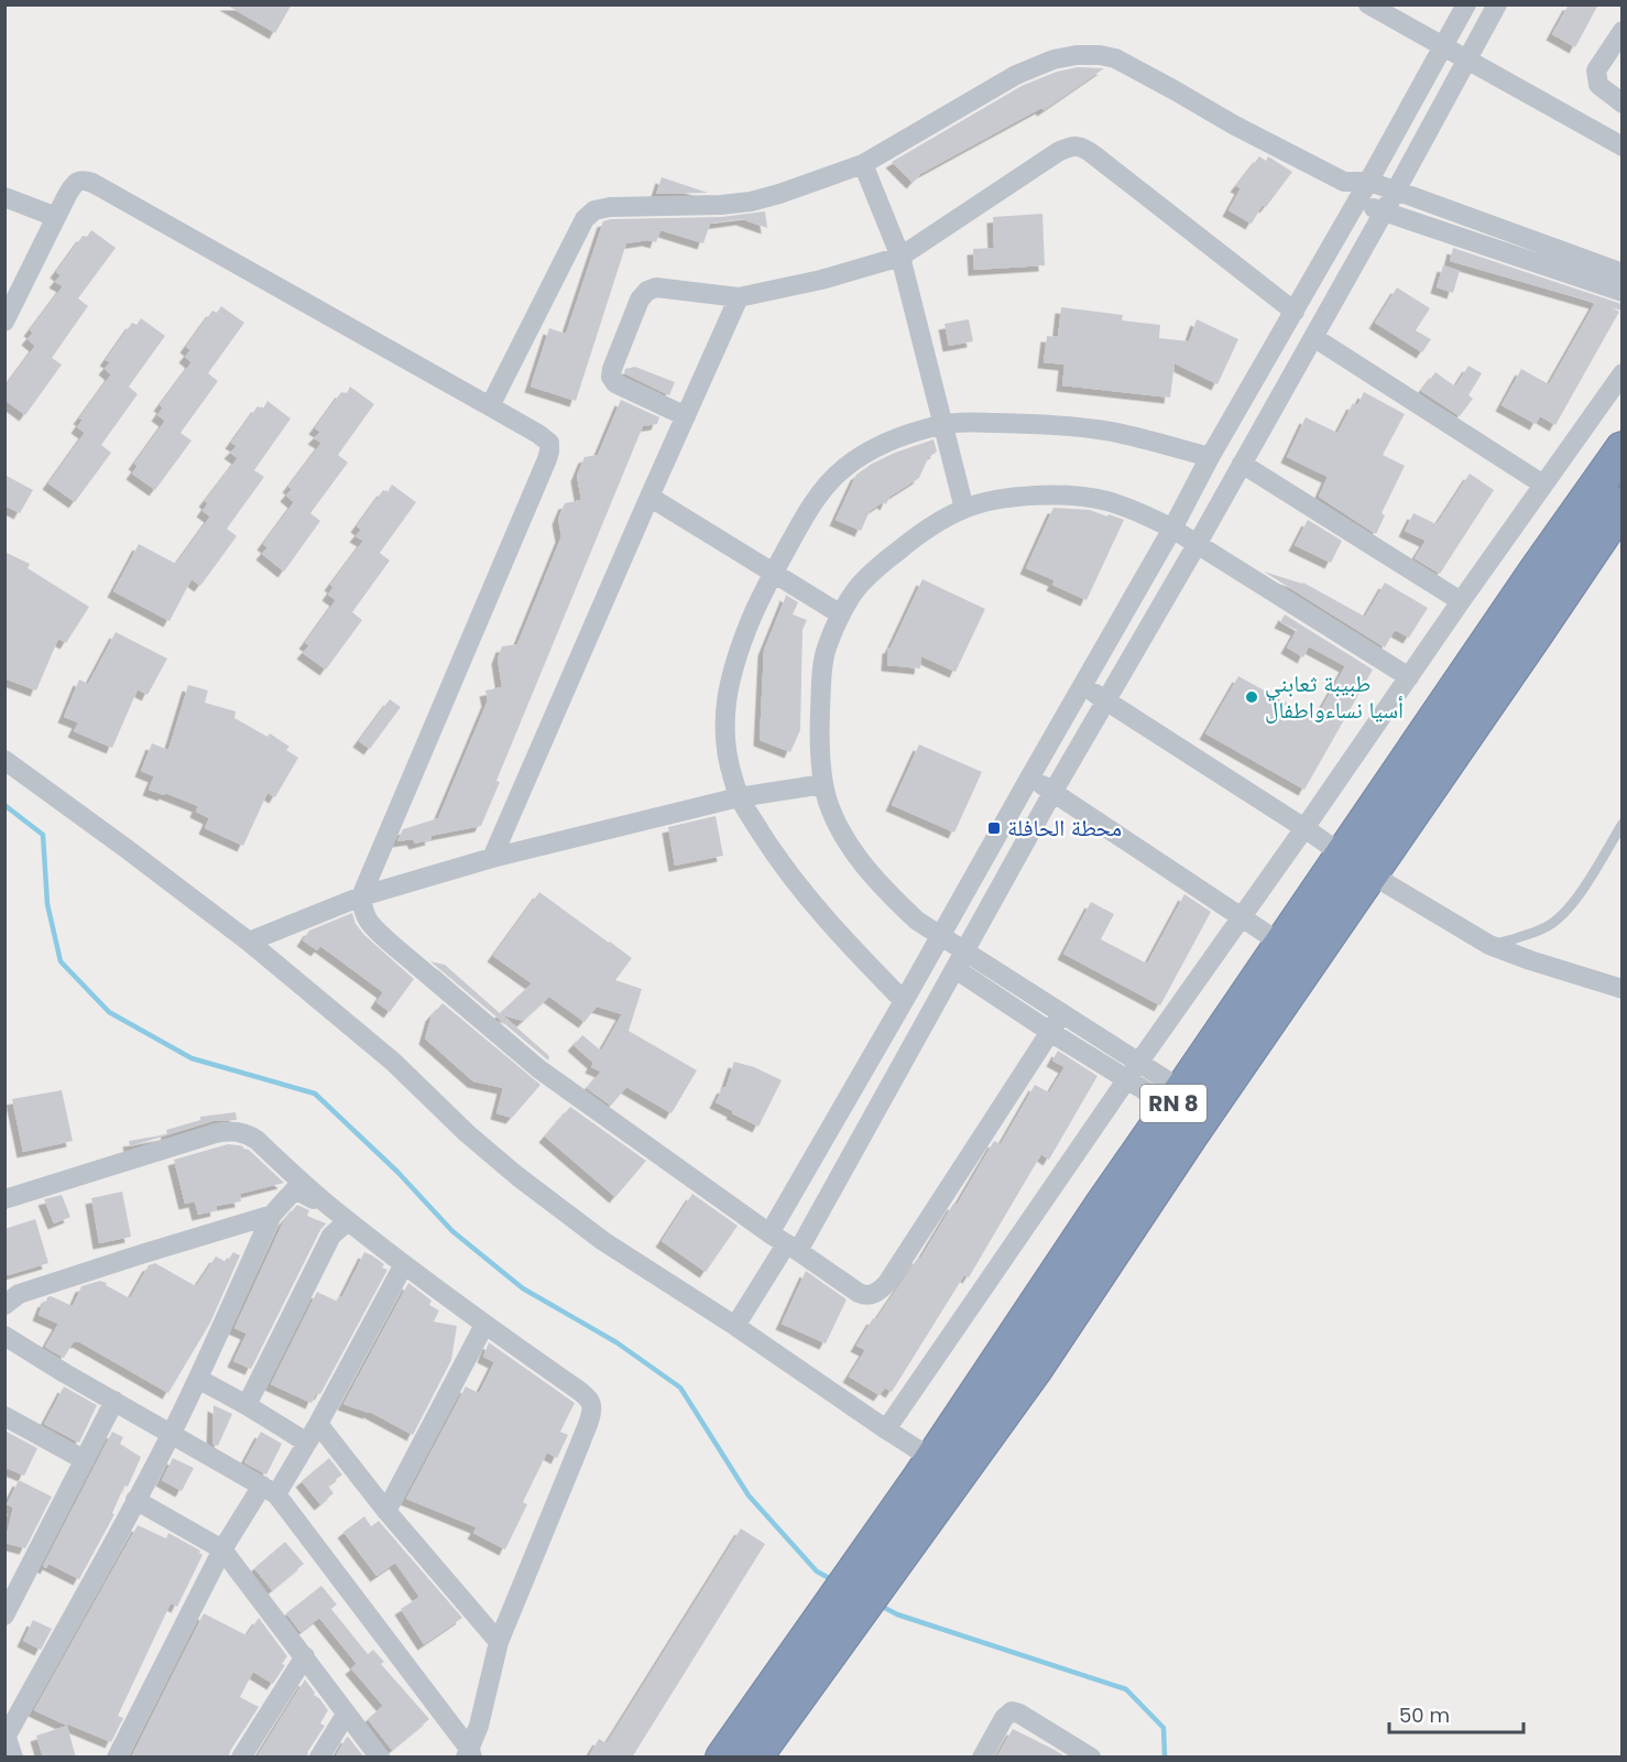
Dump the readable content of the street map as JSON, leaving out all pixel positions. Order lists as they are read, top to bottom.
{
  "streets": {
    "highway": ["RN 8"]
  },
  "places": {
    "other": ["طبيبة ثعابني أسيا نساءواطفال"],
    "transit": ["محطة الحافلة"]
  },
  "scale_bar": "50 m"
}
